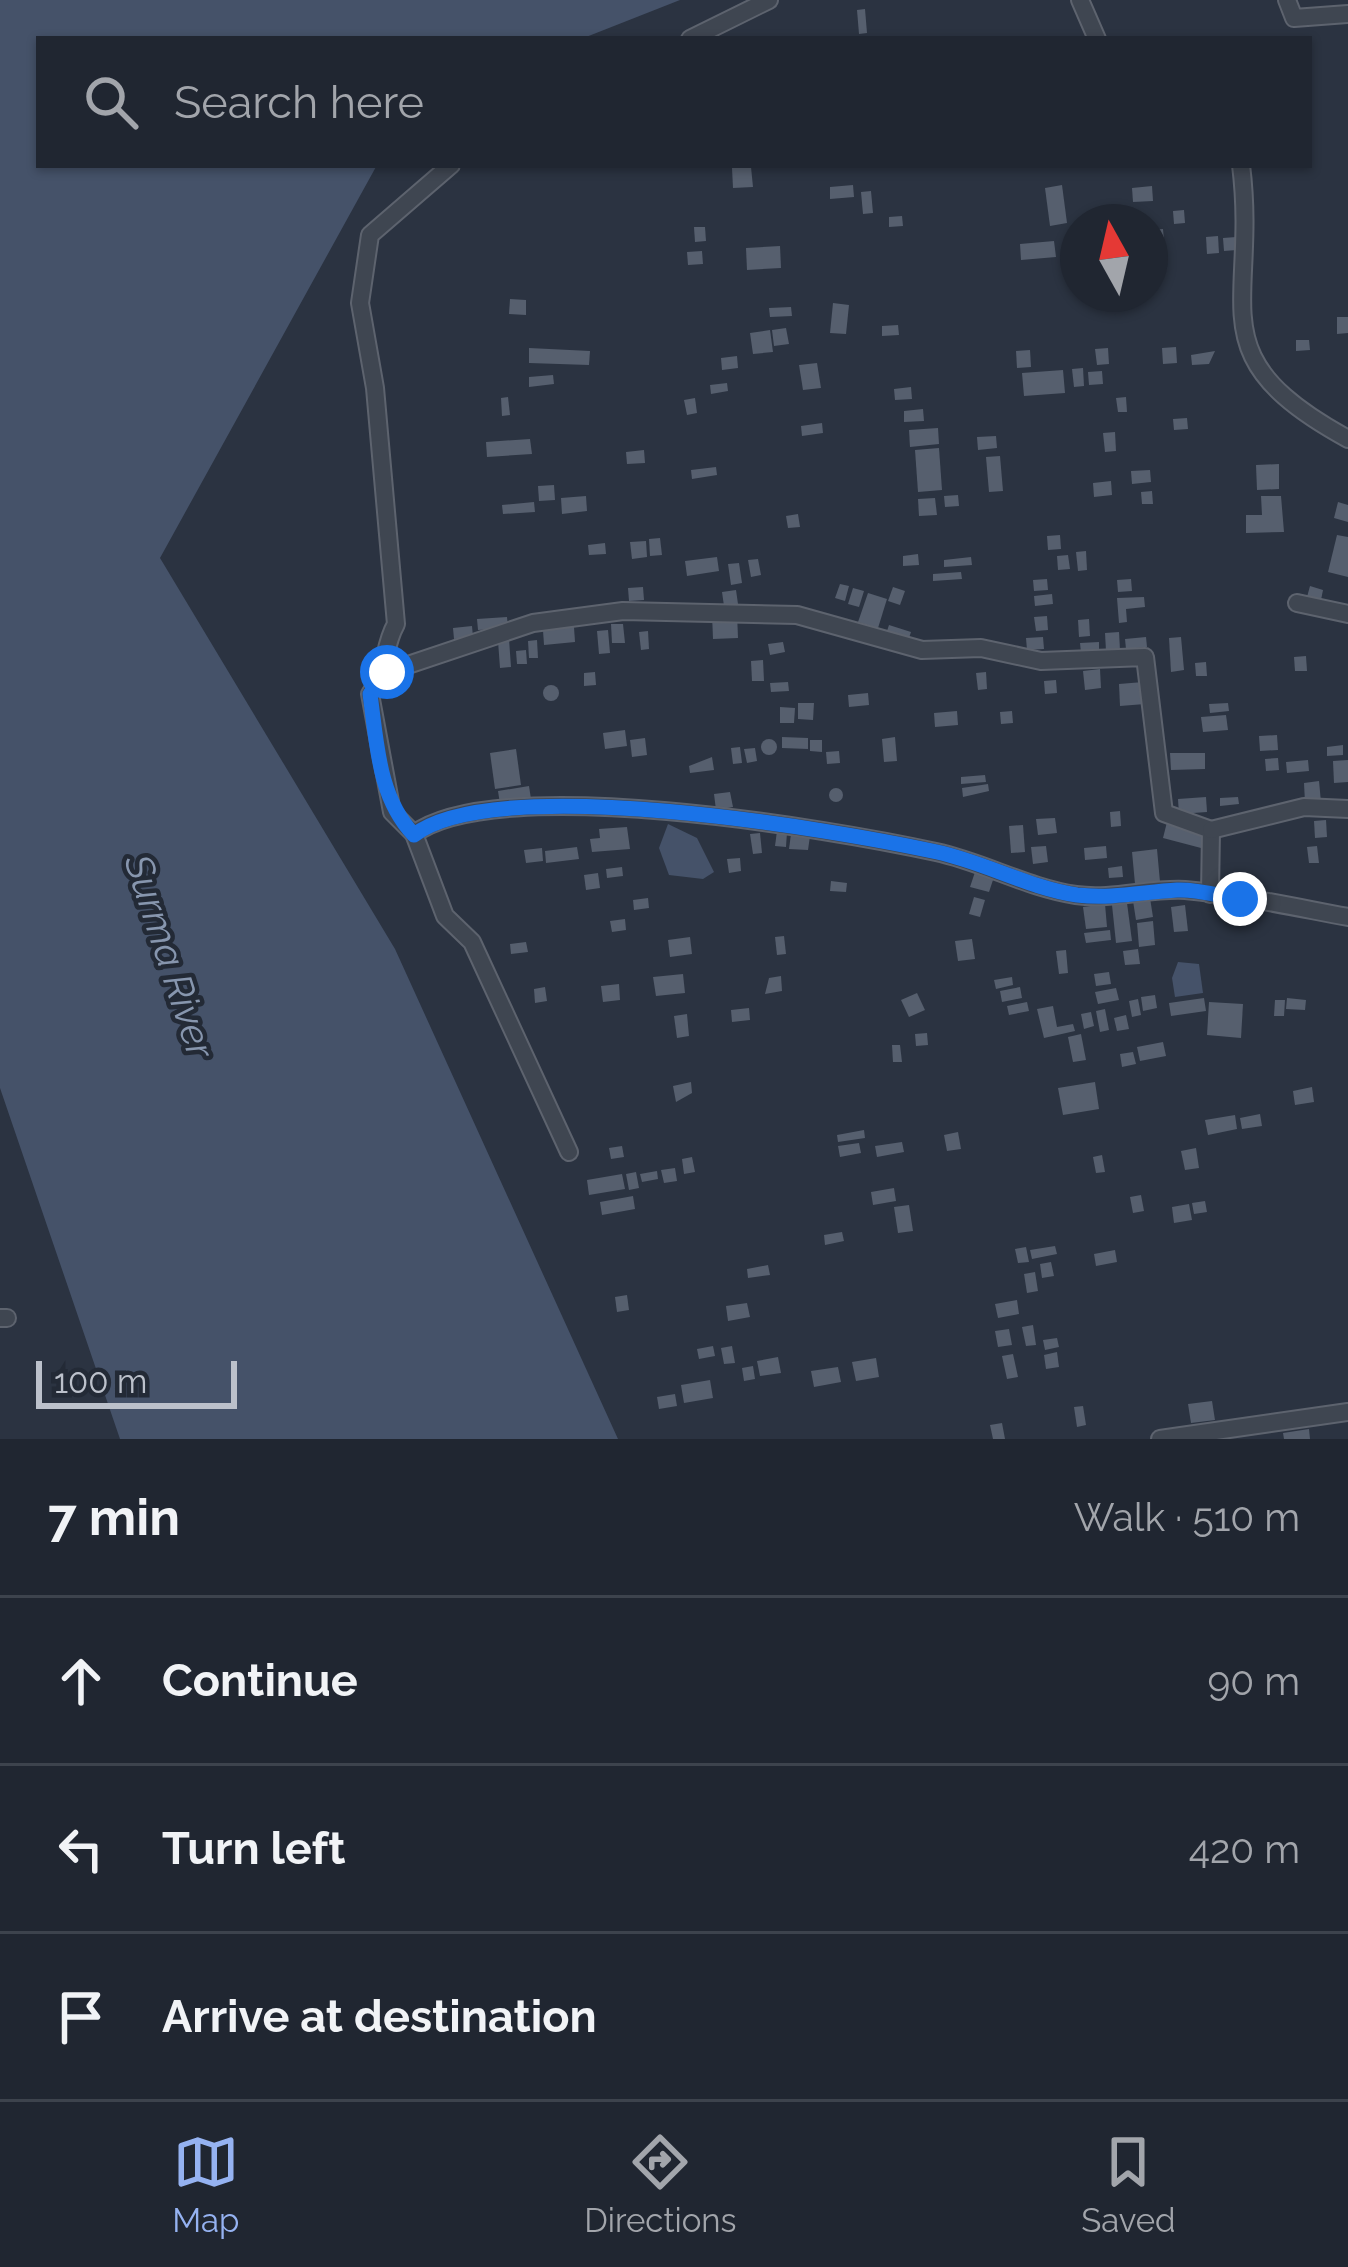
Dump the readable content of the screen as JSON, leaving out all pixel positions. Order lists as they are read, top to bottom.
{
  "water": ["Surma River"],
  "scale_bar": "100 m",
  "north": "top",
  "page": {
    "search": "Search here",
    "scale": "100 m",
    "heading": ["7 min", "Walk · 510 m"],
    "list": [
      ["Continue", "90 m"],
      ["Turn left", "420 m"],
      "Arrive at destination"
    ],
    "nav": ["Map", "Directions", "Saved"]
  }
}
